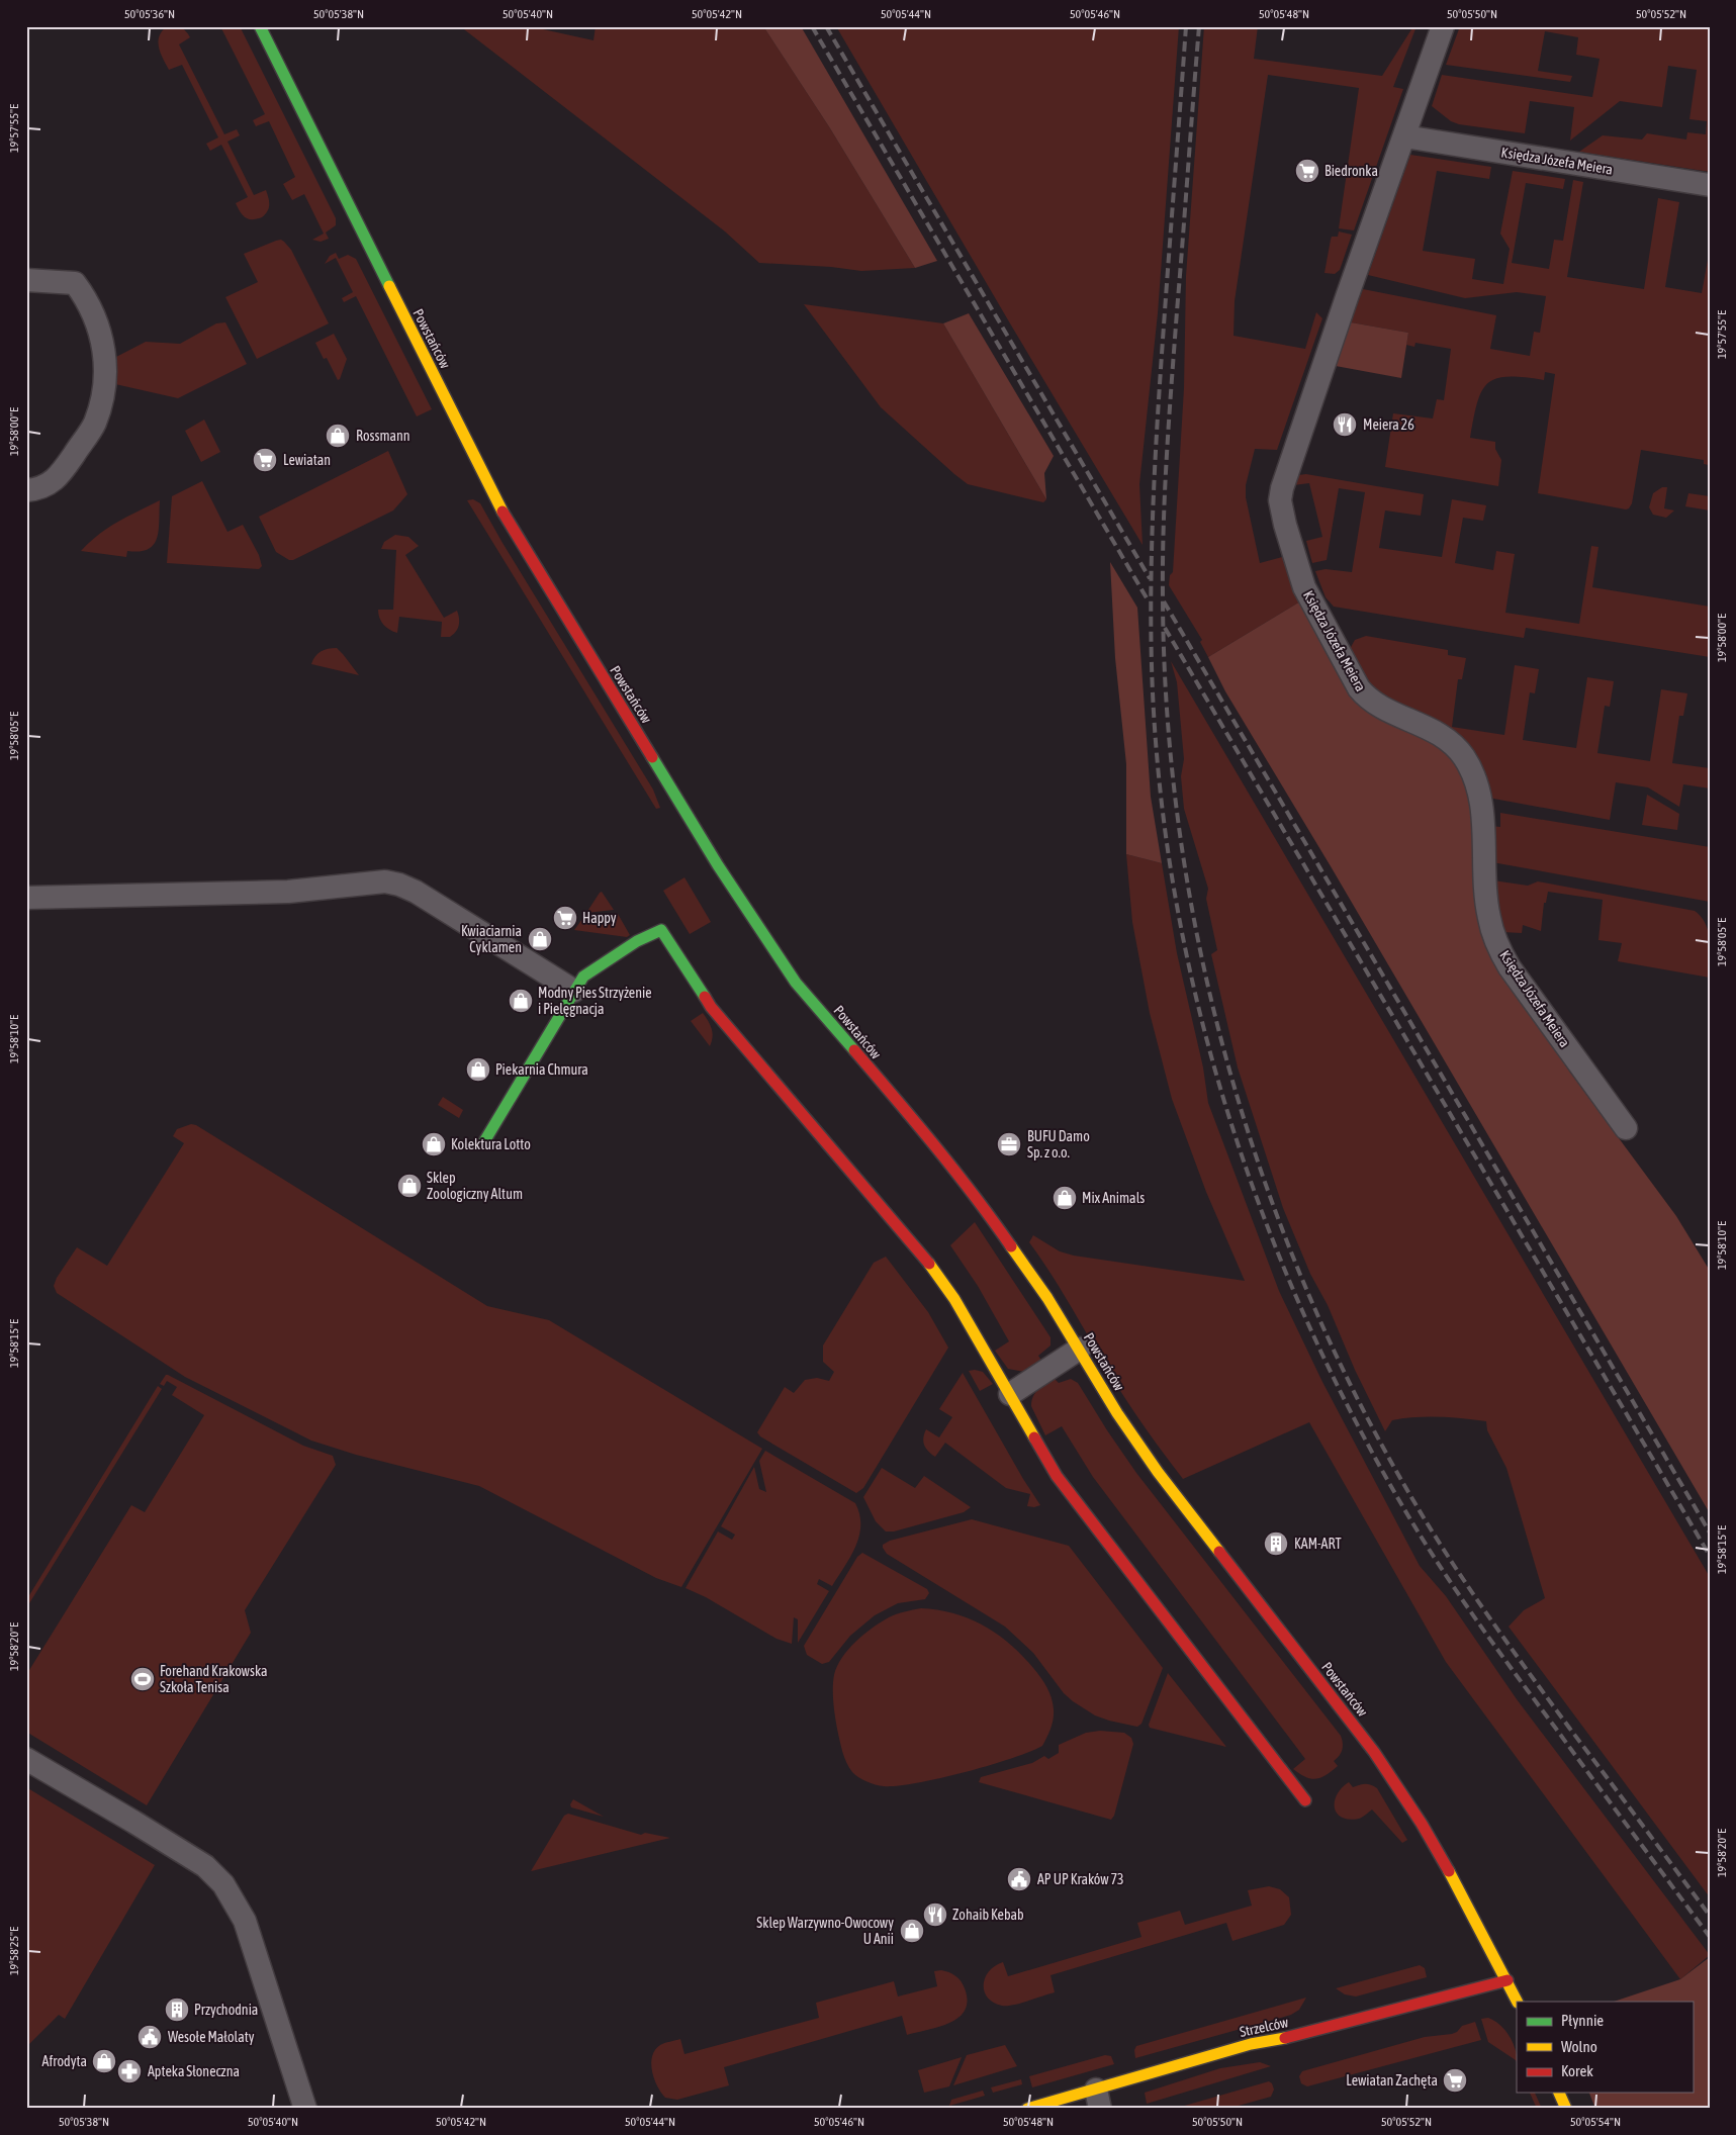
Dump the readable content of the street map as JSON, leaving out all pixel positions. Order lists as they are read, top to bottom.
{
  "streets": {
    "street": ["Księdza Józefa Meiera", "Powstańców", "Strzelców"]
  },
  "crossings": [
    ["Powstańców", "Strzelców"]
  ],
  "places": {
    "supermarket": [
      "Biedronka",
      "Lewiatan",
      "Happy",
      "Lewiatan Zachęta"
    ],
    "restaurant": ["Meiera 26", "Zohaib Kebab"],
    "shop": [
      "Rossmann",
      "Kwiaciarnia Cyklamen",
      "Modny Pies Strzyżenie i Pielęgnacja",
      "Piekarnia Chmura",
      "Kolektura Lotto",
      "Sklep Zoologiczny Altum",
      "Mix Animals",
      "Sklep Warzywno-Owocowy U Anii",
      "Afrodyta"
    ],
    "office": ["BUFU Damo Sp. z o.o."],
    "building": ["KAM-ART", "Przychodnia"],
    "sports": ["Forehand Krakowska Szkoła Tenisa"],
    "public building": ["AP UP Kraków 73", "Wesołe Małolaty"],
    "pharmacy": ["Apteka Słoneczna"]
  },
  "legend": ["Płynnie", "Wolno", "Korek"],
  "coordinates": [
    "50°05'36\"N",
    "50°05'38\"N",
    "50°05'40\"N",
    "50°05'42\"N",
    "50°05'44\"N",
    "50°05'46\"N",
    "50°05'48\"N",
    "50°05'50\"N",
    "50°05'52\"N",
    "19°57'55\"E",
    "19°58'00\"E",
    "19°58'05\"E",
    "19°58'10\"E",
    "19°58'15\"E",
    "19°58'20\"E",
    "19°58'25\"E",
    "50°05'54\"N"
  ]
}
